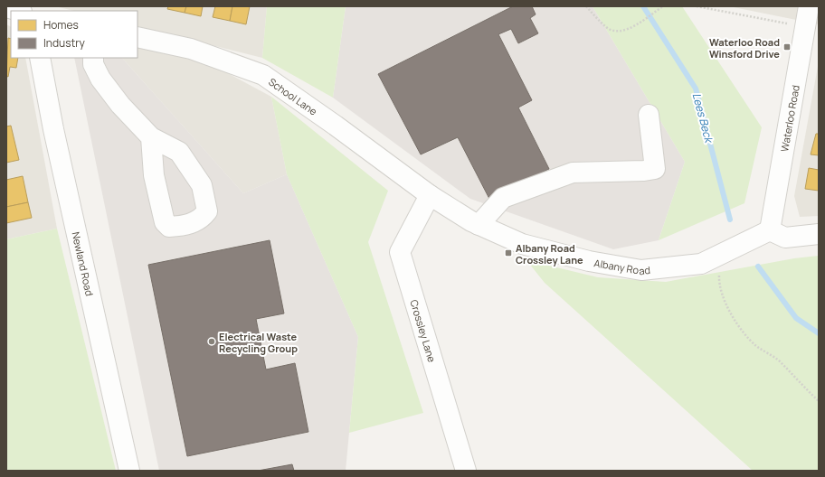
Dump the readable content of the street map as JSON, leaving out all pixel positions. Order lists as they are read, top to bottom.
{
  "streets": {
    "street": [
      "School Lane",
      "Waterloo Road",
      "Newland Road",
      "Albany Road",
      "Crossley Lane"
    ]
  },
  "crossings": [
    ["School Lane", "Albany Road"],
    ["School Lane", "Crossley Lane"],
    ["Waterloo Road", "Albany Road"],
    ["Albany Road", "Crossley Lane"]
  ],
  "water": ["Lees Beck"],
  "places": {
    "transit": ["Waterloo Road Winsford Drive", "Albany Road Crossley Lane"],
    "other": ["Electrical Waste Recycling Group"]
  },
  "legend": ["Homes", "Industry"]
}
